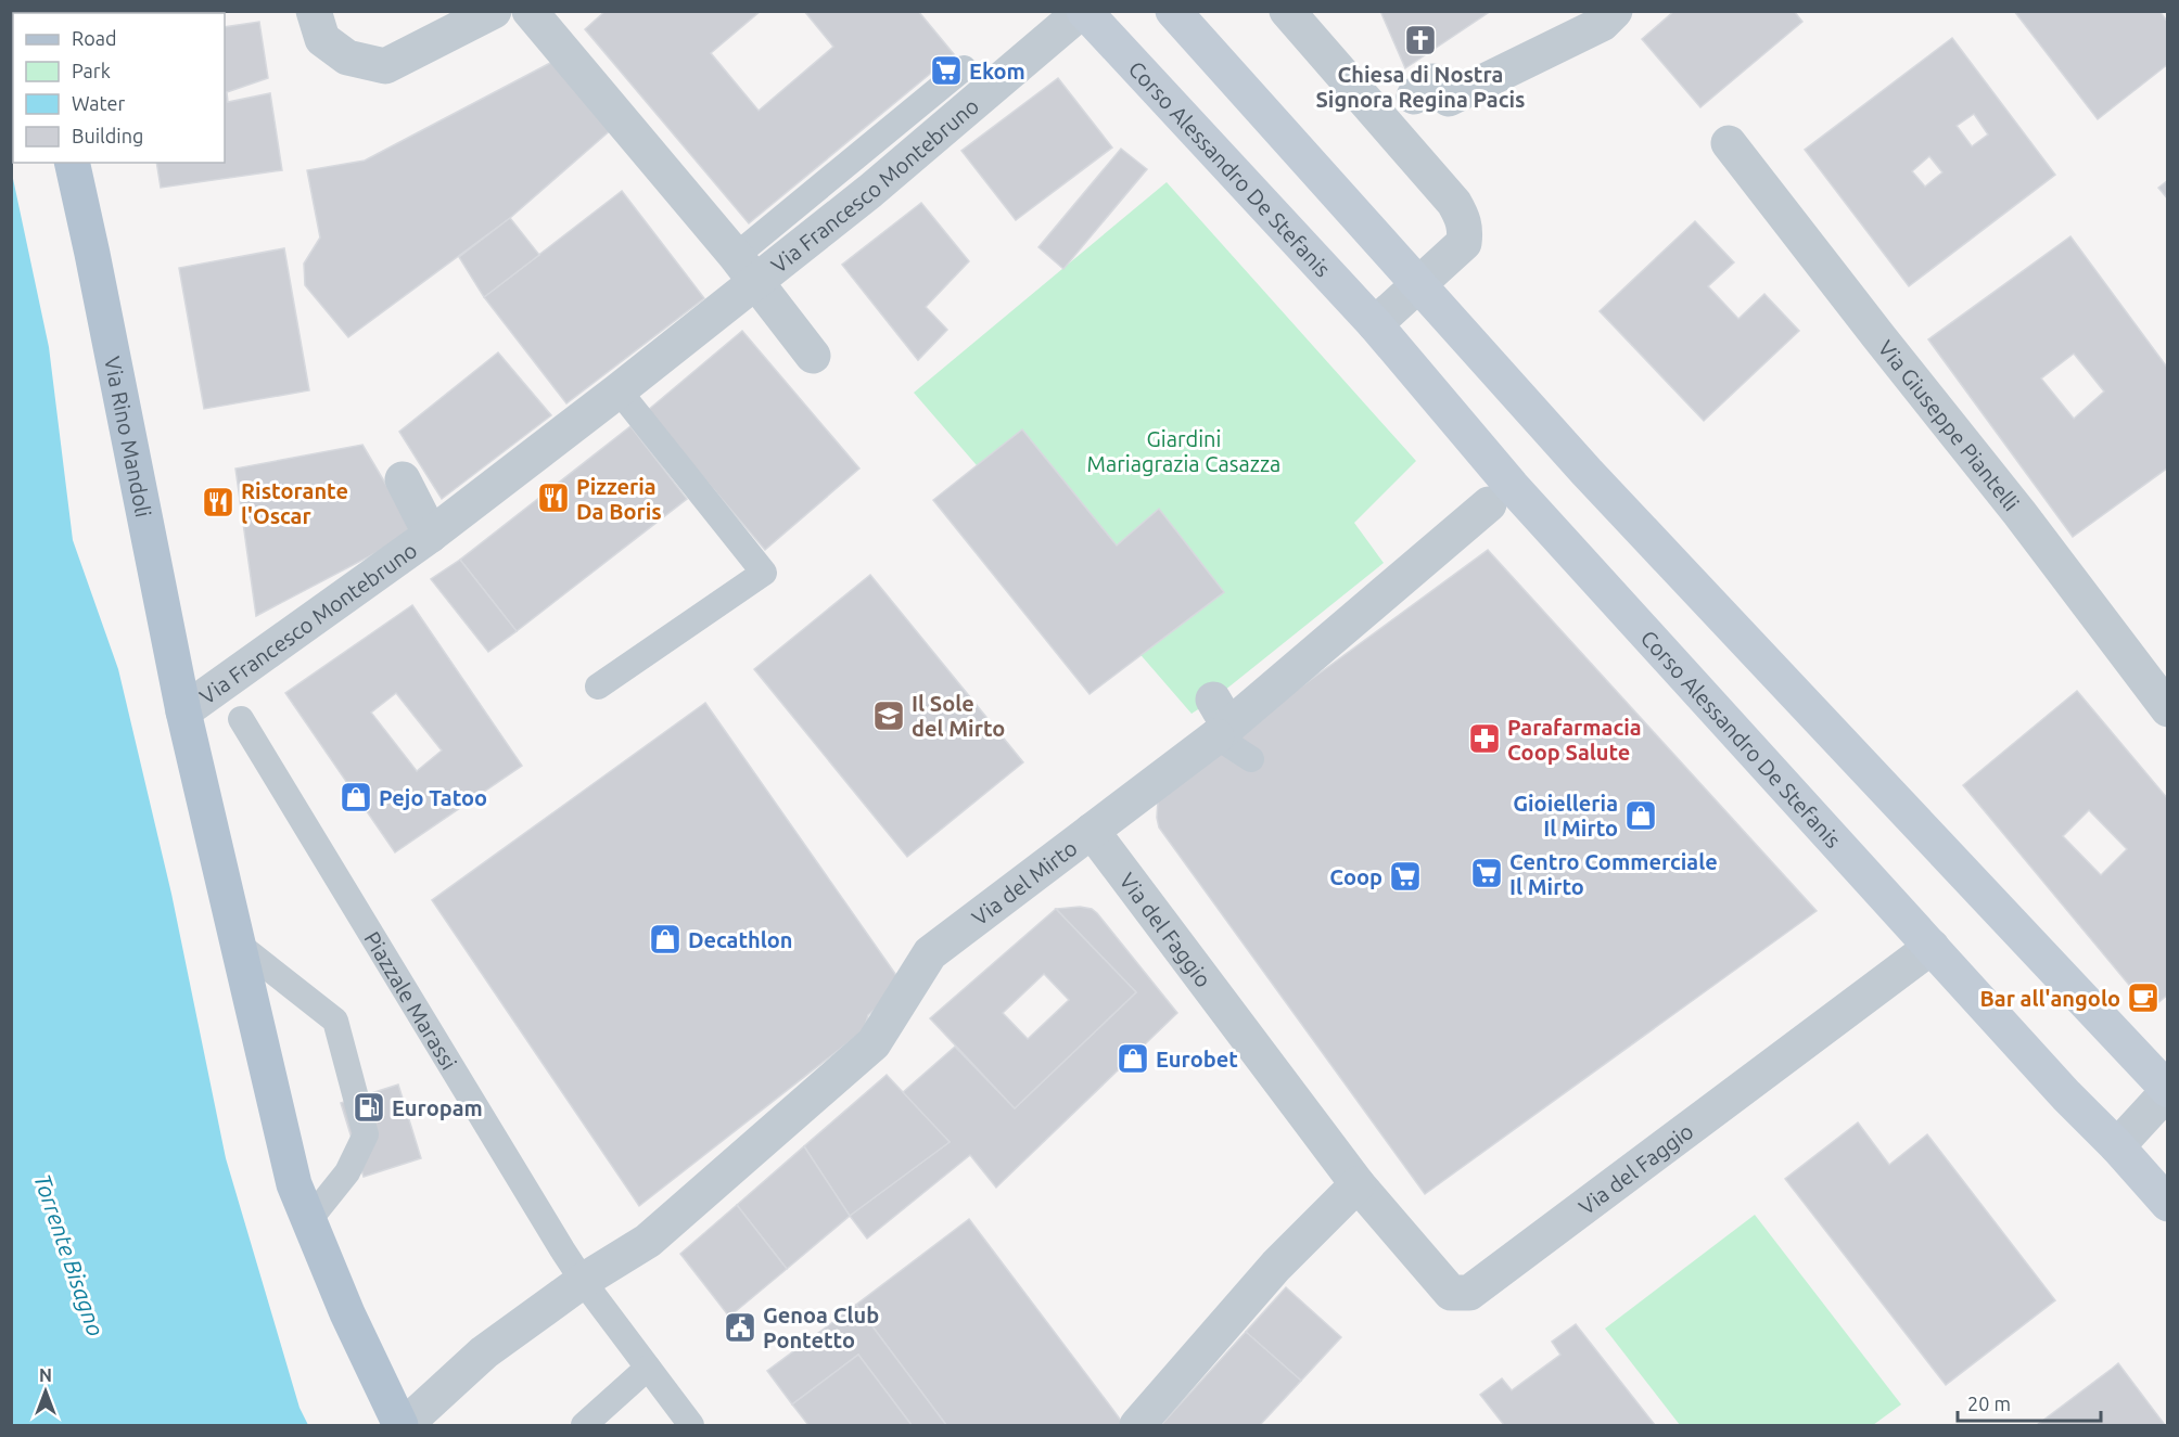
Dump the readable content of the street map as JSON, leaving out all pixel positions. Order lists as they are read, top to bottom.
{
  "streets": {
    "main road": ["Corso Alessandro De Stefanis", "Via Rino Mandoli"],
    "street": [
      "Via Francesco Montebruno",
      "Via Giuseppe Piantelli",
      "Via del Mirto",
      "Via del Faggio"
    ],
    "lane": ["Piazzale Marassi"]
  },
  "crossings": [
    ["Corso Alessandro De Stefanis", "Via Francesco Montebruno"],
    ["Corso Alessandro De Stefanis", "Via del Faggio"],
    ["Via Francesco Montebruno", "Via Rino Mandoli"],
    ["Via del Mirto", "Via del Faggio"],
    ["Via del Mirto", "Piazzale Marassi"]
  ],
  "water": ["Torrente Bisagno"],
  "parks": ["Giardini Mariagrazia Casazza"],
  "places": {
    "church": ["Chiesa di Nostra Signora Regina Pacis"],
    "supermarket": ["Ekom", "Centro Commerciale Il Mirto", "Coop"],
    "restaurant": ["Pizzeria Da Boris", "Ristorante l'Oscar"],
    "school or university": ["Il Sole del Mirto"],
    "pharmacy": ["Parafarmacia Coop Salute"],
    "shop": [
      "Pejo Tatoo",
      "Gioielleria Il Mirto",
      "Decathlon",
      "Eurobet"
    ],
    "cafe": ["Bar all'angolo"],
    "fuel station": ["Europam"],
    "public building": ["Genoa Club Pontetto"]
  },
  "legend": [
    "Road",
    "Park",
    "Water",
    "Building"
  ],
  "scale_bar": "20 m",
  "north": "top"
}
